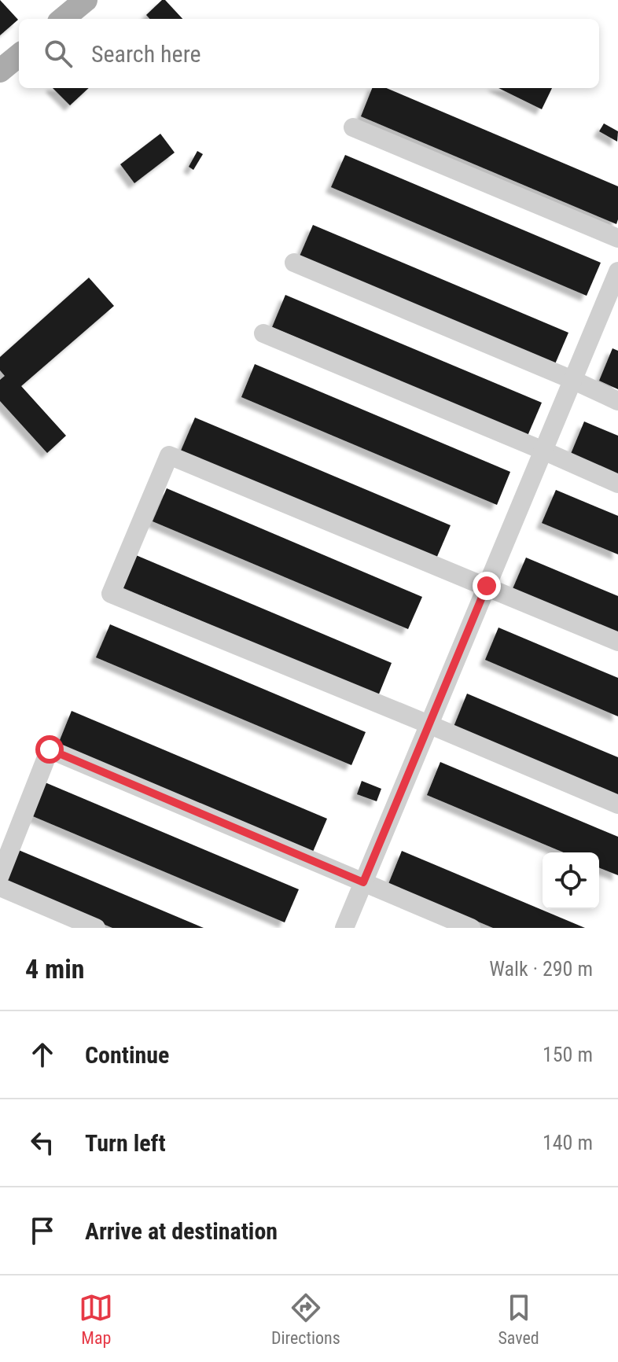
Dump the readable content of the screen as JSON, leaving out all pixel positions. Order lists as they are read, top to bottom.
{
  "page": {
    "search": "Search here",
    "heading": ["4 min", "Walk · 290 m"],
    "list": [
      ["Continue", "150 m"],
      ["Turn left", "140 m"],
      "Arrive at destination"
    ],
    "nav": ["Map", "Directions", "Saved"]
  }
}
